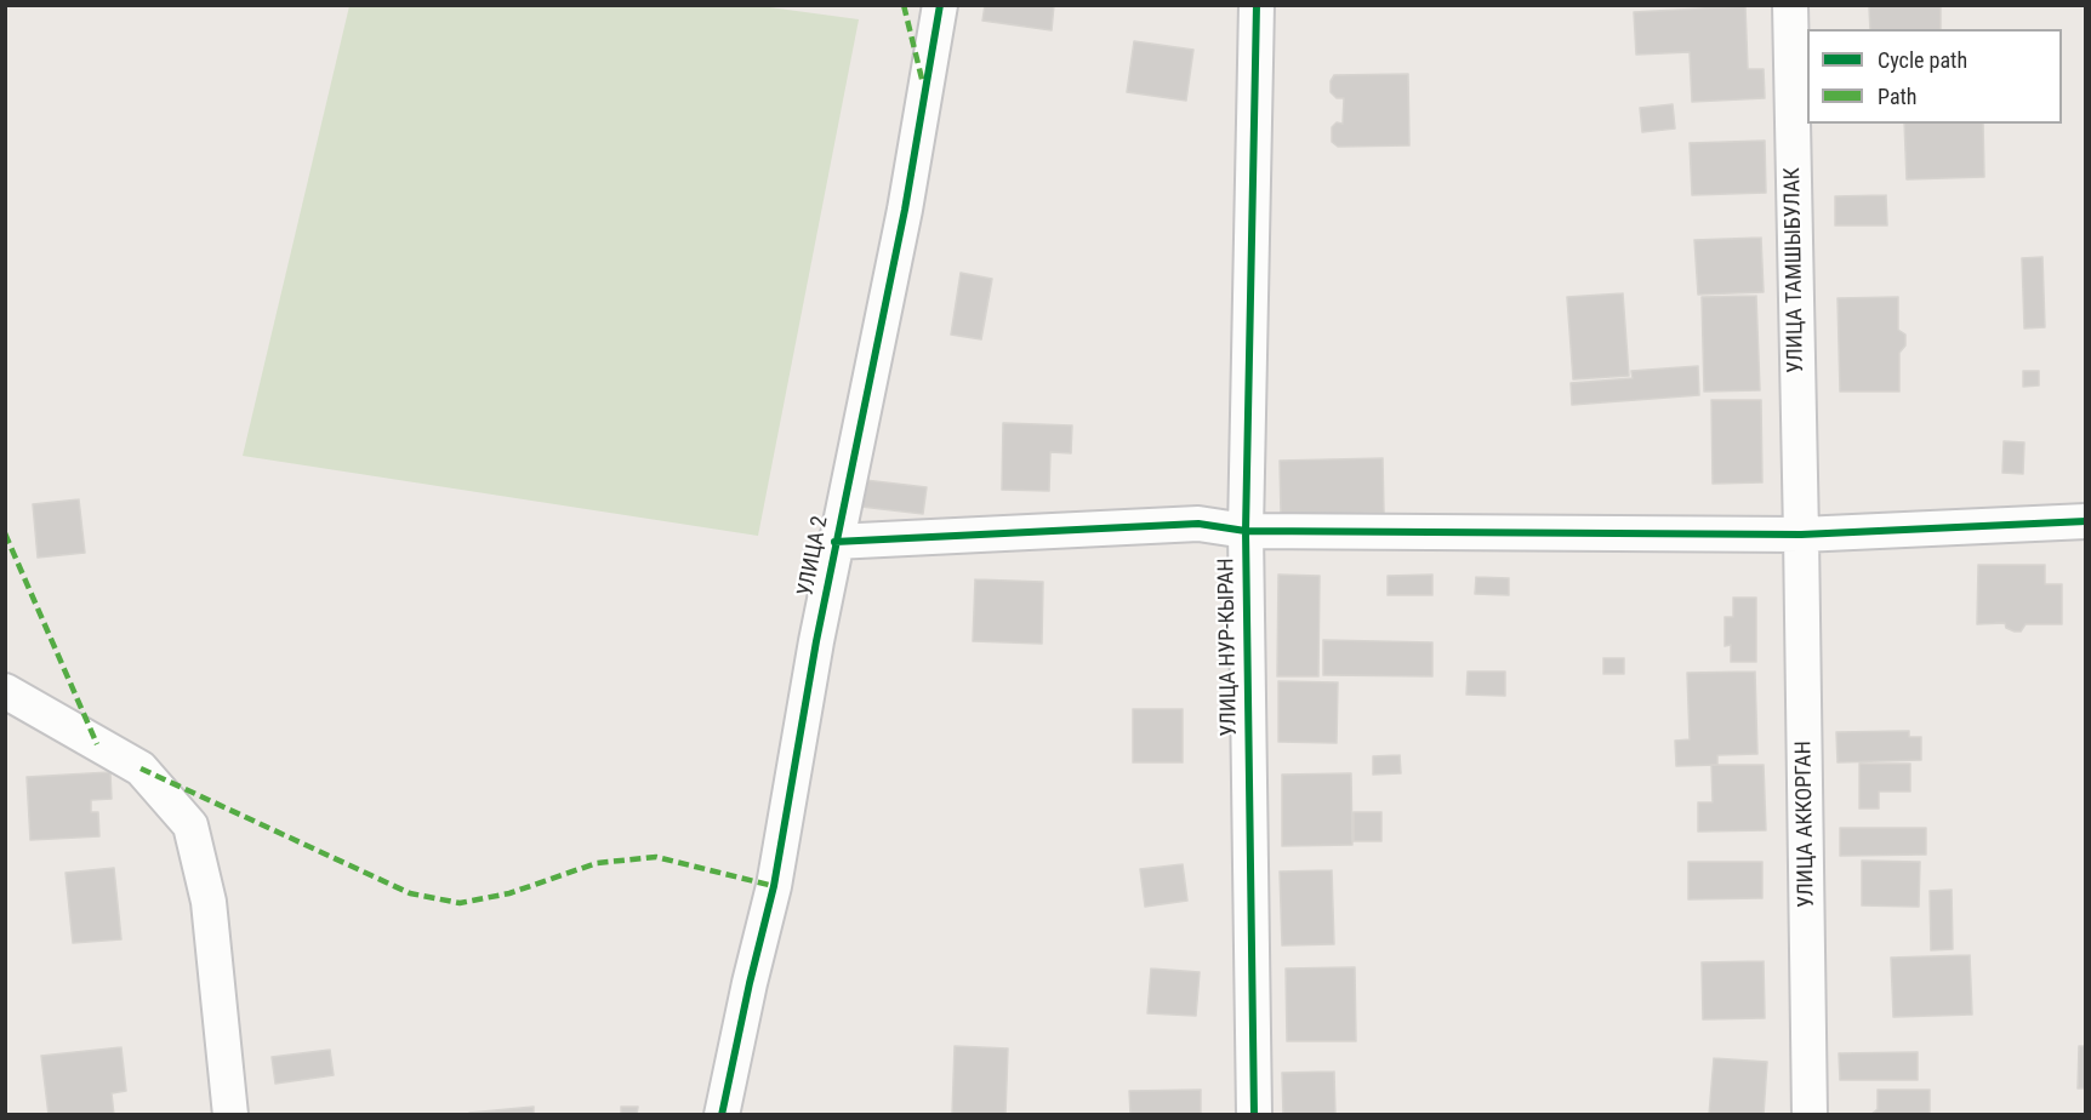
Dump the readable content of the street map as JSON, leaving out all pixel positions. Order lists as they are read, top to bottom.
{
  "streets": {
    "street": [
      "УЛИЦА ТАМШЫБУЛАК",
      "УЛИЦА 2",
      "УЛИЦА НУР-КЫРАН",
      "УЛИЦА АККОРГАН"
    ]
  },
  "crossings": [
    ["УЛИЦА ТАМШЫБУЛАК", "УЛИЦА АККОРГАН"]
  ],
  "legend": ["Cycle path", "Path"]
}
